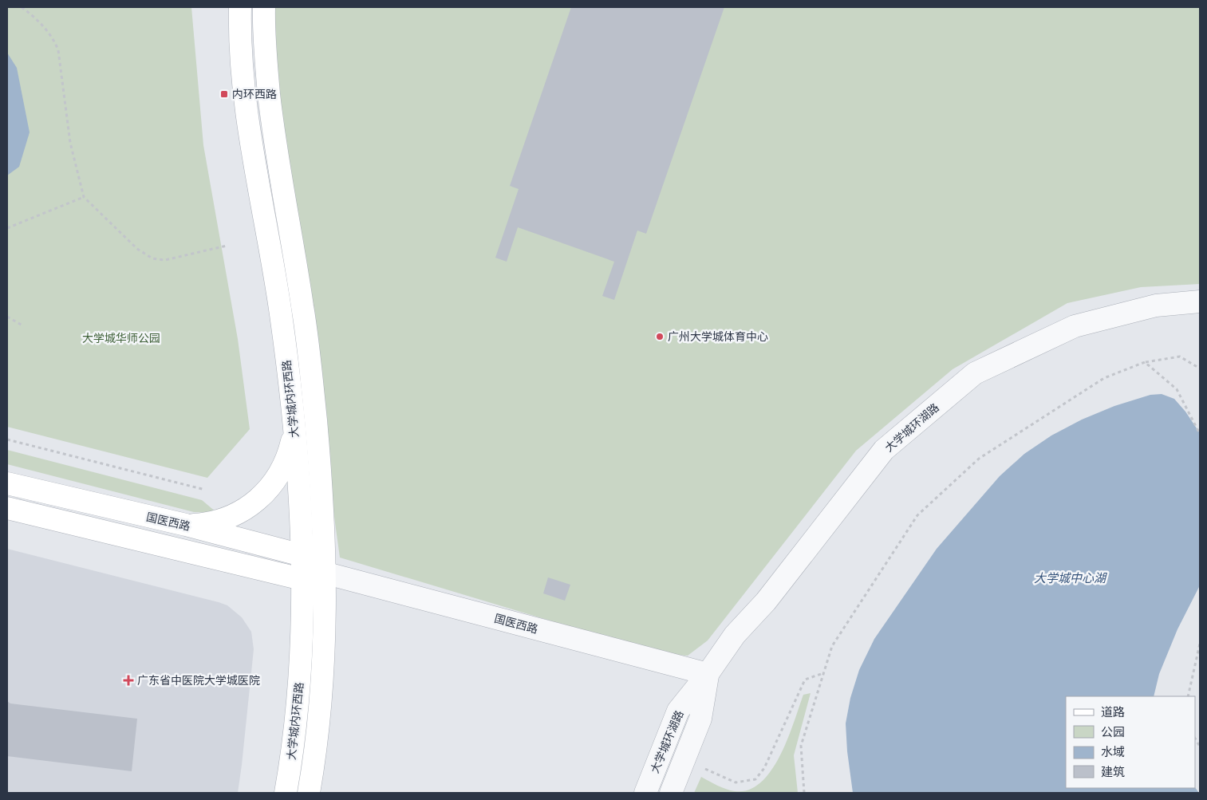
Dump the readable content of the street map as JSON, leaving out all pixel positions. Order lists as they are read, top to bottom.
{
  "streets": {
    "main road": ["大学城内环西路", "国医西路"],
    "street": ["大学城环湖路"]
  },
  "crossings": [
    ["大学城内环西路", "国医西路"],
    ["大学城环湖路", "国医西路"]
  ],
  "water": ["大学城中心湖"],
  "parks": ["大学城华师公园"],
  "places": {
    "transit": ["内环西路"],
    "other": ["广州大学城体育中心"],
    "health": ["广东省中医院大学城医院"]
  },
  "legend": [
    "道路",
    "公园",
    "水域",
    "建筑"
  ]
}
